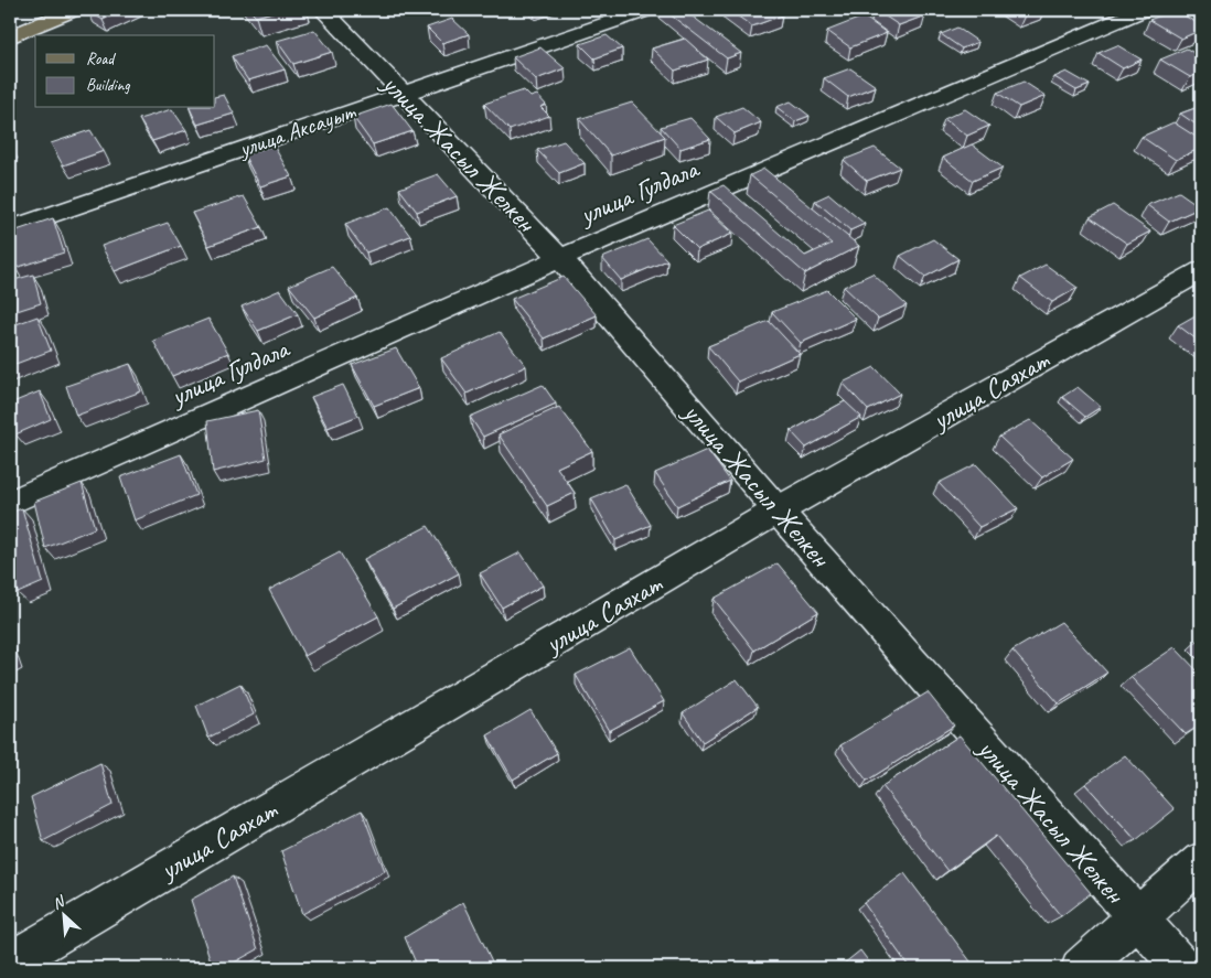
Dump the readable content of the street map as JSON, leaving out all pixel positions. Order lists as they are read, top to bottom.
{
  "streets": {
    "street": [
      "улица Аксауыт",
      "улица Жасыл Желкен",
      "улица Гулдала",
      "улица Саяхат"
    ]
  },
  "crossings": [
    ["улица Аксауыт", "улица Жасыл Желкен"],
    ["улица Жасыл Желкен", "улица Гулдала"],
    ["улица Жасыл Желкен", "улица Саяхат"]
  ],
  "legend": ["Road", "Building"],
  "north": "top left"
}
